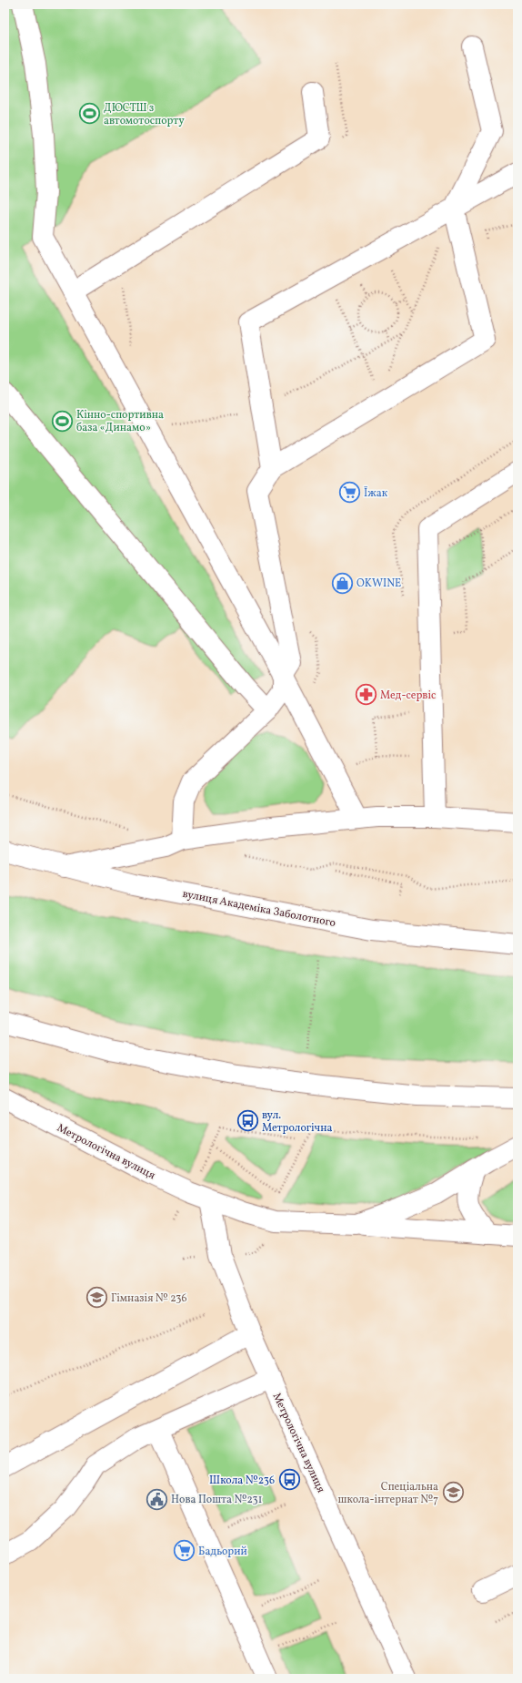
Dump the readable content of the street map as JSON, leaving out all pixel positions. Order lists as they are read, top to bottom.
{
  "streets": {
    "main road": ["вулиця Академіка Заболотного", "Метрологічна вулиця"]
  },
  "places": {
    "sports": ["ДЮСТШ з автомотоспорту", "Кінно-спортивна база «Динамо»"],
    "supermarket": ["Їжак", "Бадьорий"],
    "shop": ["OKWINE"],
    "pharmacy": ["Мед-сервіс"],
    "bus stop": ["вул. Метрологічна", "Школа №236"],
    "school or university": ["Гімназія № 236", "Спеціальна школа-інтернат №7"],
    "public building": ["Нова Пошта №231"]
  }
}
